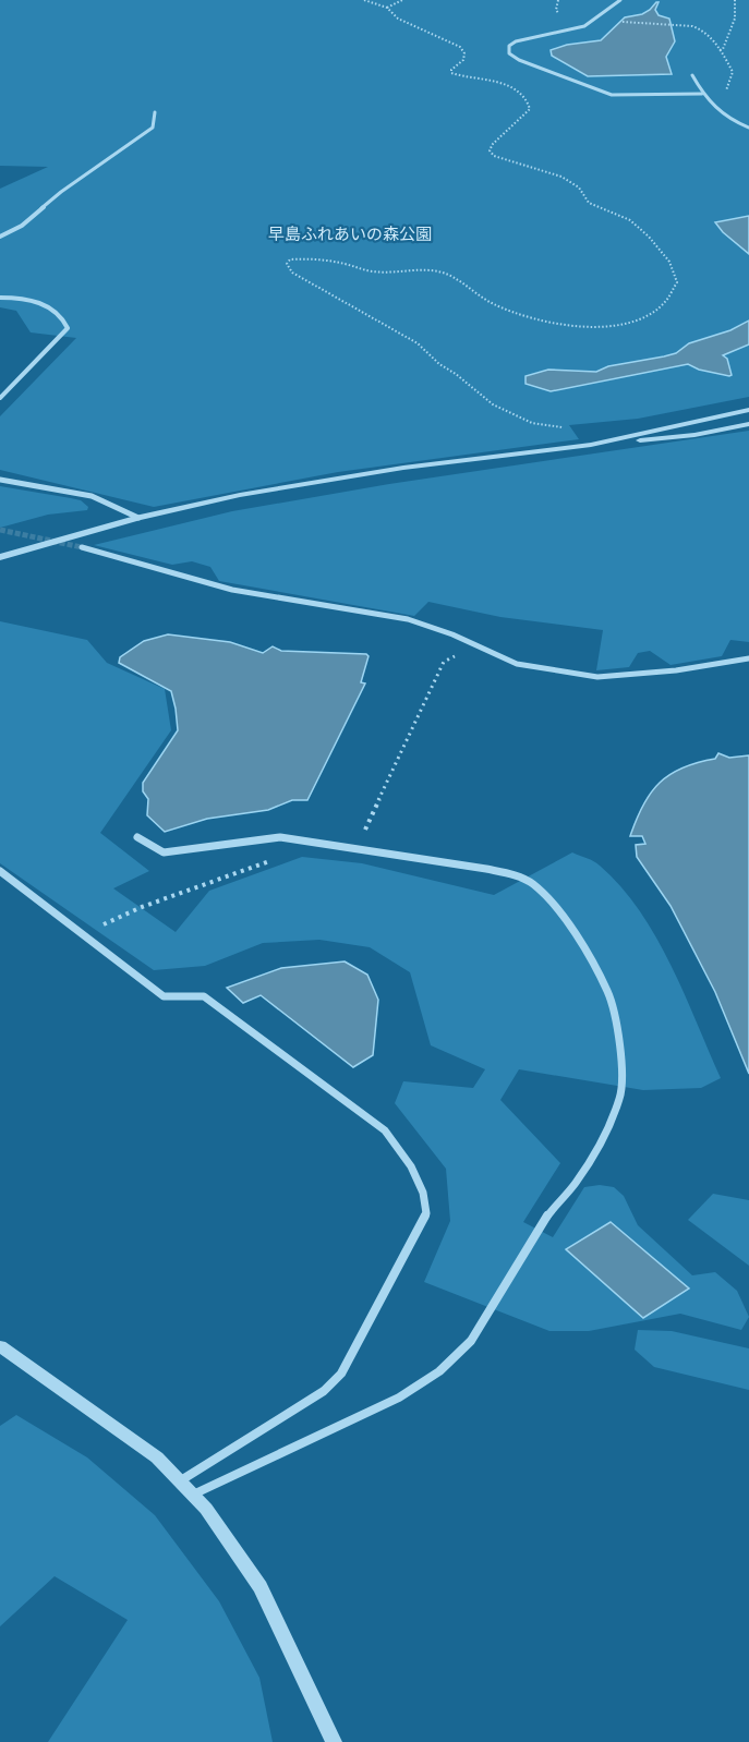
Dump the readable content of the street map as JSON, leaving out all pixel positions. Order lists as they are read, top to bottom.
{
  "parks": ["早島ふれあいの森公園"]
}
